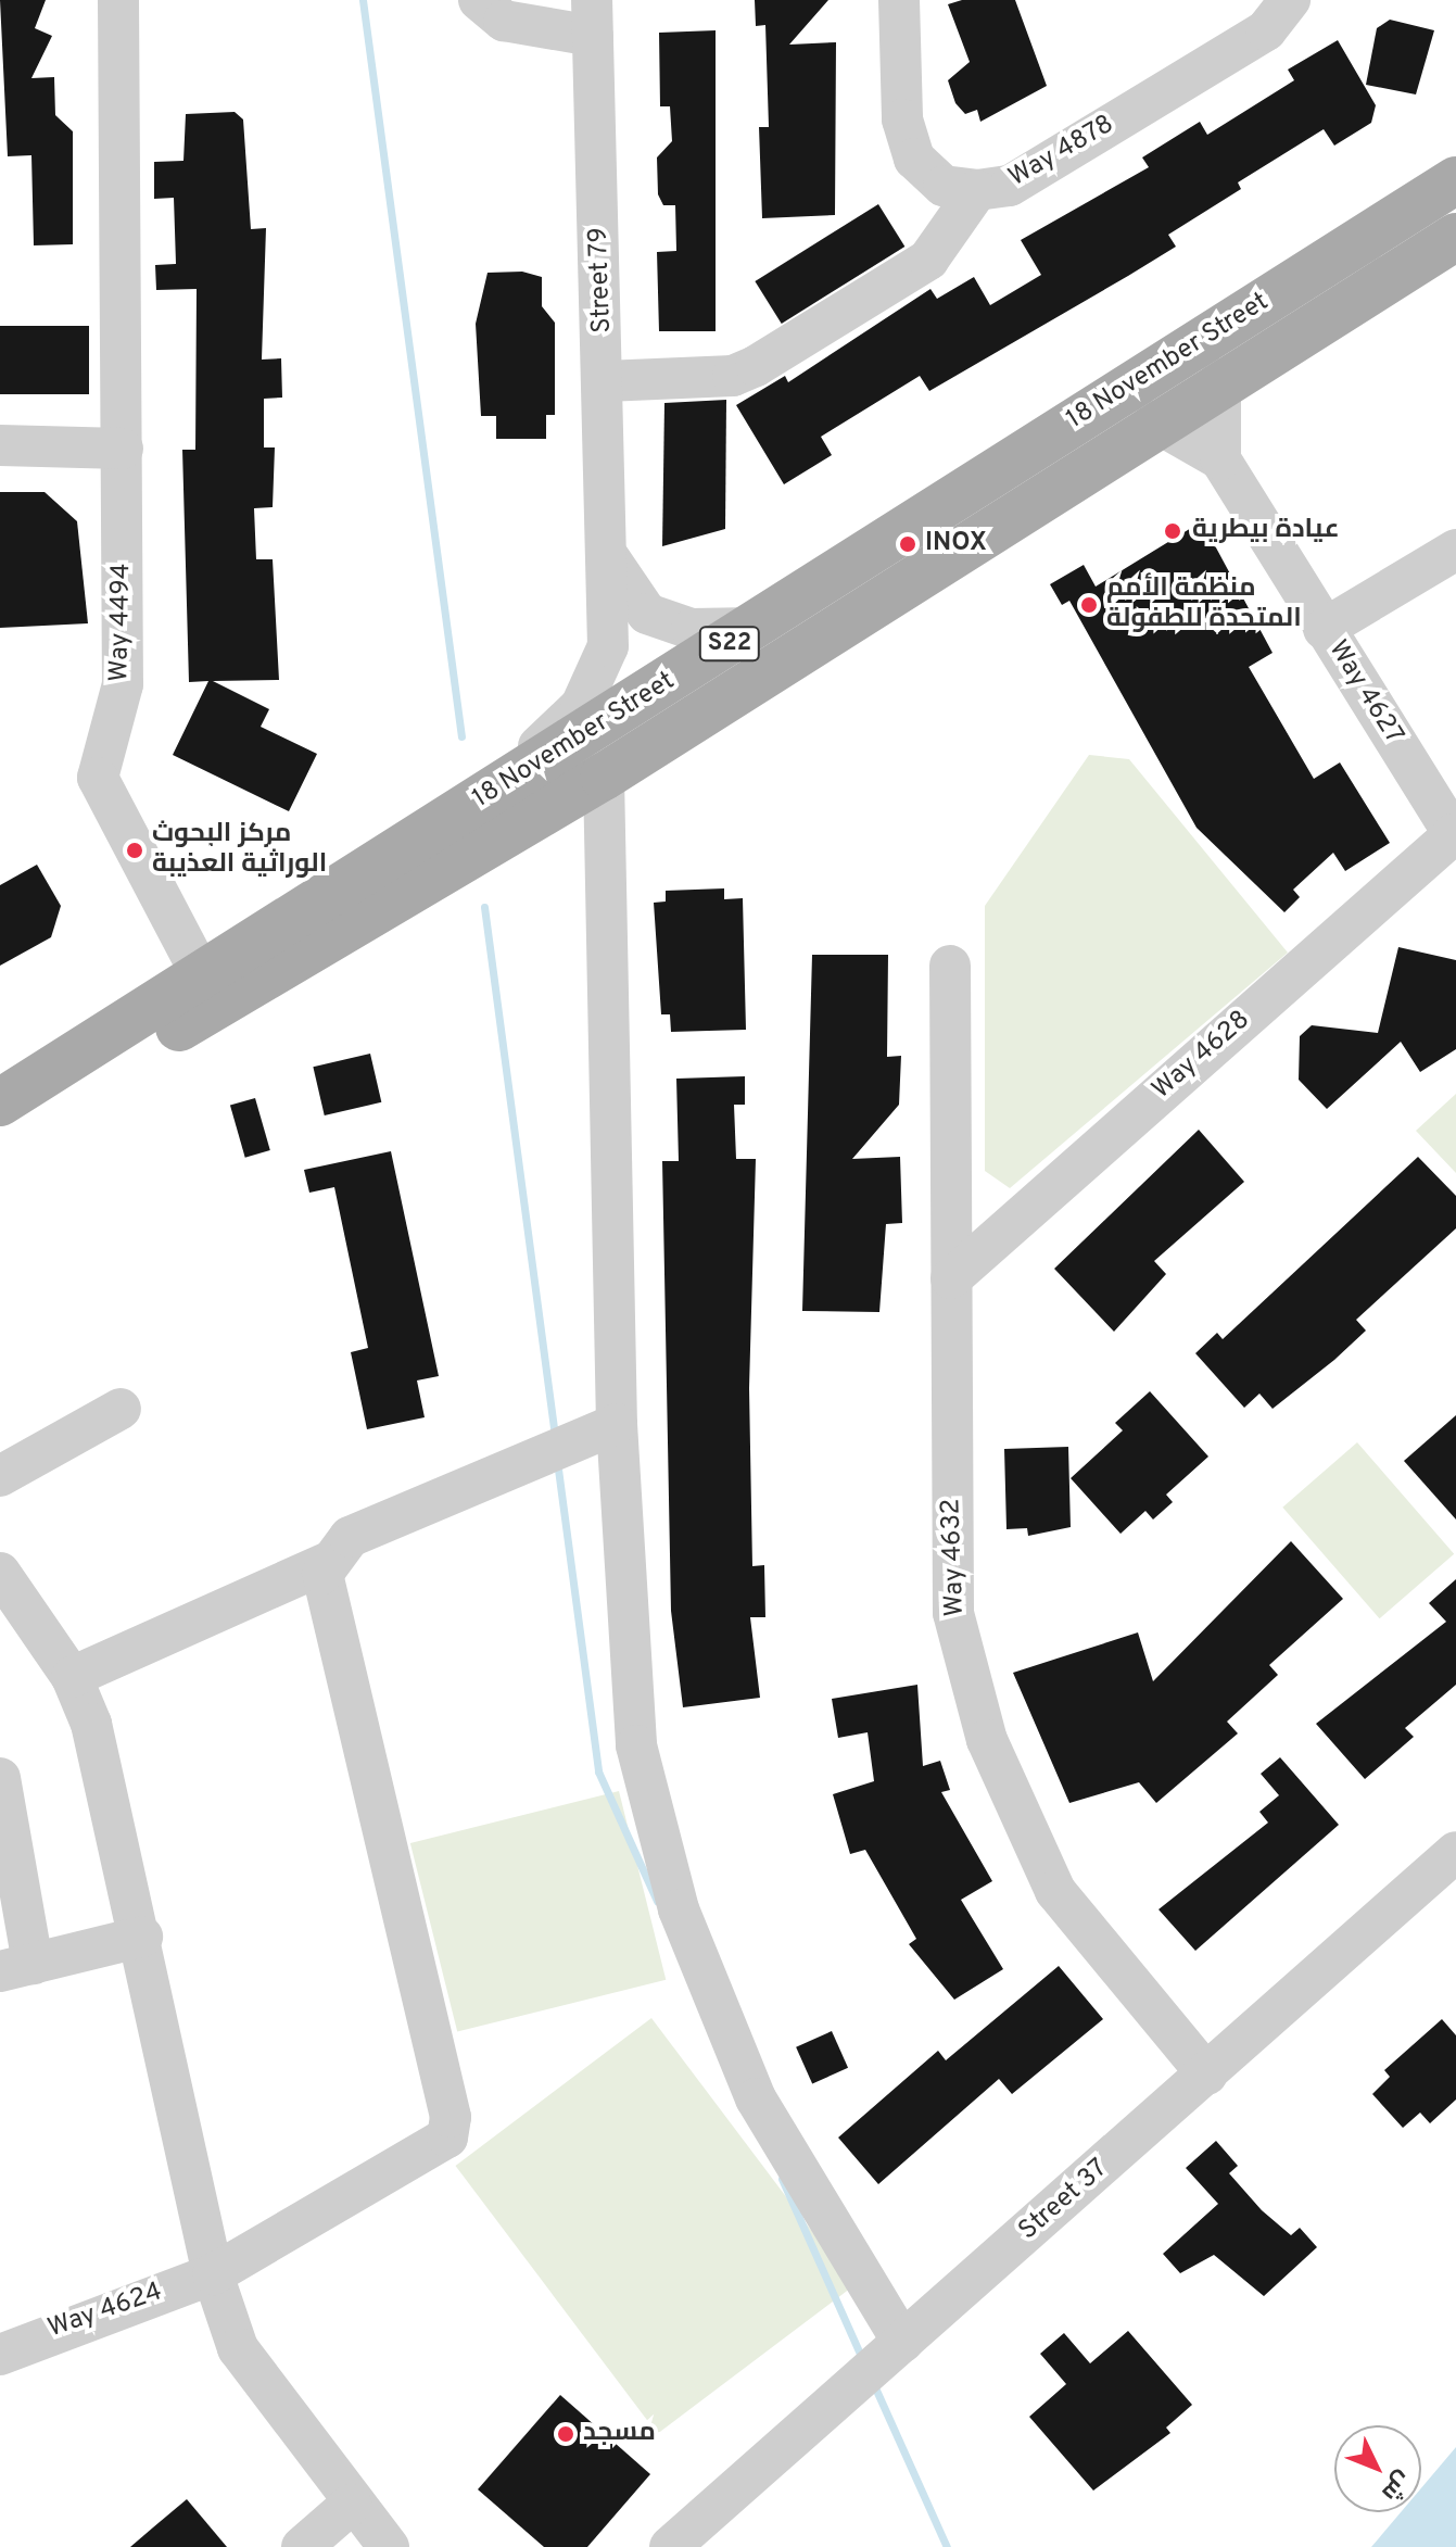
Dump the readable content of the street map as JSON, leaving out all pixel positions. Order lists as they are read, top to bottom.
{
  "streets": {
    "main road": ["18 November Street", "S22"],
    "street": [
      "Way 4878",
      "Street 79",
      "Way 4494",
      "Way 4627",
      "Way 4628",
      "Way 4632",
      "Street 37",
      "Way 4624"
    ]
  },
  "crossings": [
    ["Street 79", "18 November Street"],
    ["18 November Street", "Way 4494"],
    ["18 November Street", "Way 4627"],
    ["Way 4627", "Way 4628"],
    ["Way 4628", "Way 4632"],
    ["Way 4632", "Street 37"]
  ],
  "places": [
    "عيادة بيطرية",
    "INOX",
    "منظمة الأمم المتحدة للطفولة",
    "مركز البحوث الوراثية العذيبة",
    "مسجد"
  ],
  "north": "bottom right"
}
